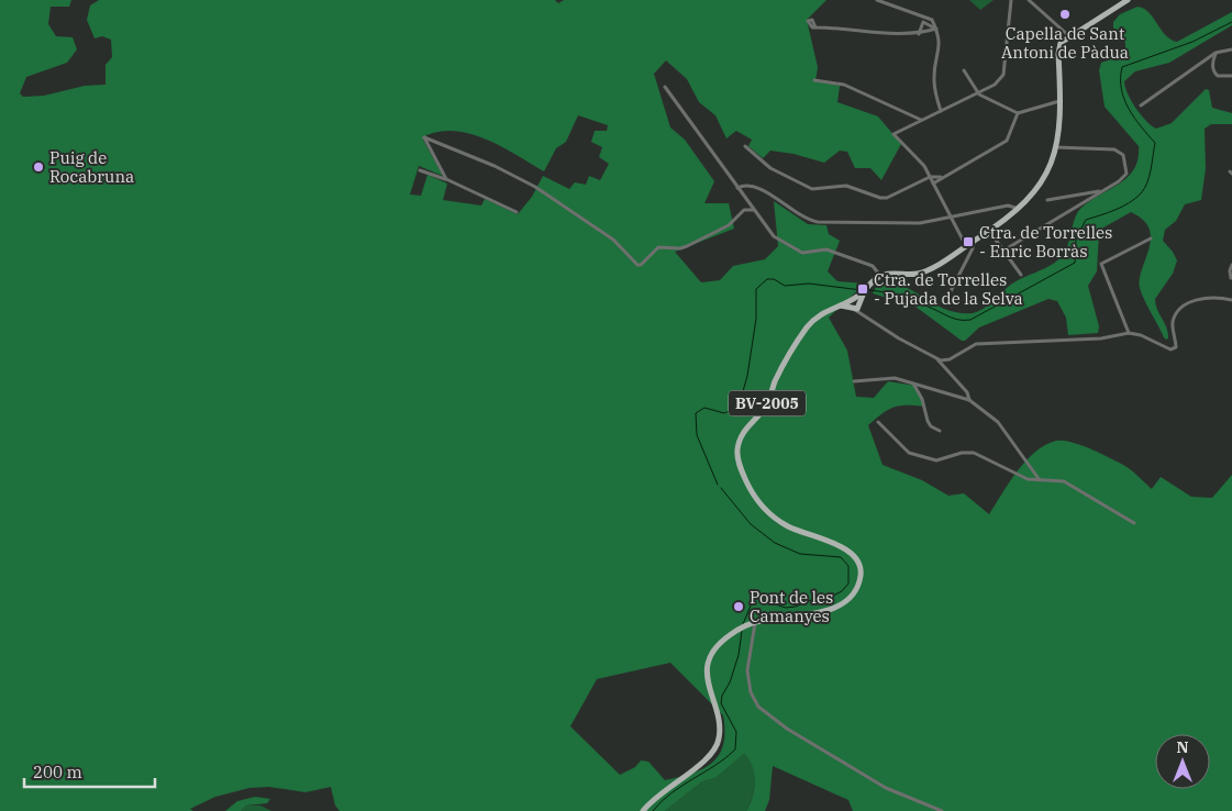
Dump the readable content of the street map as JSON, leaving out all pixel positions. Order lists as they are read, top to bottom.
{
  "streets": {
    "main road": ["BV-2005"]
  },
  "places": {
    "other": ["Capella de Sant Antoni de Pàdua", "Puig de Rocabruna", "Pont de les Camanyes"],
    "transit": ["Ctra. de Torrelles - Enric Borràs", "Ctra. de Torrelles - Pujada de la Selva"]
  },
  "scale_bar": "200 m",
  "north": "top"
}
